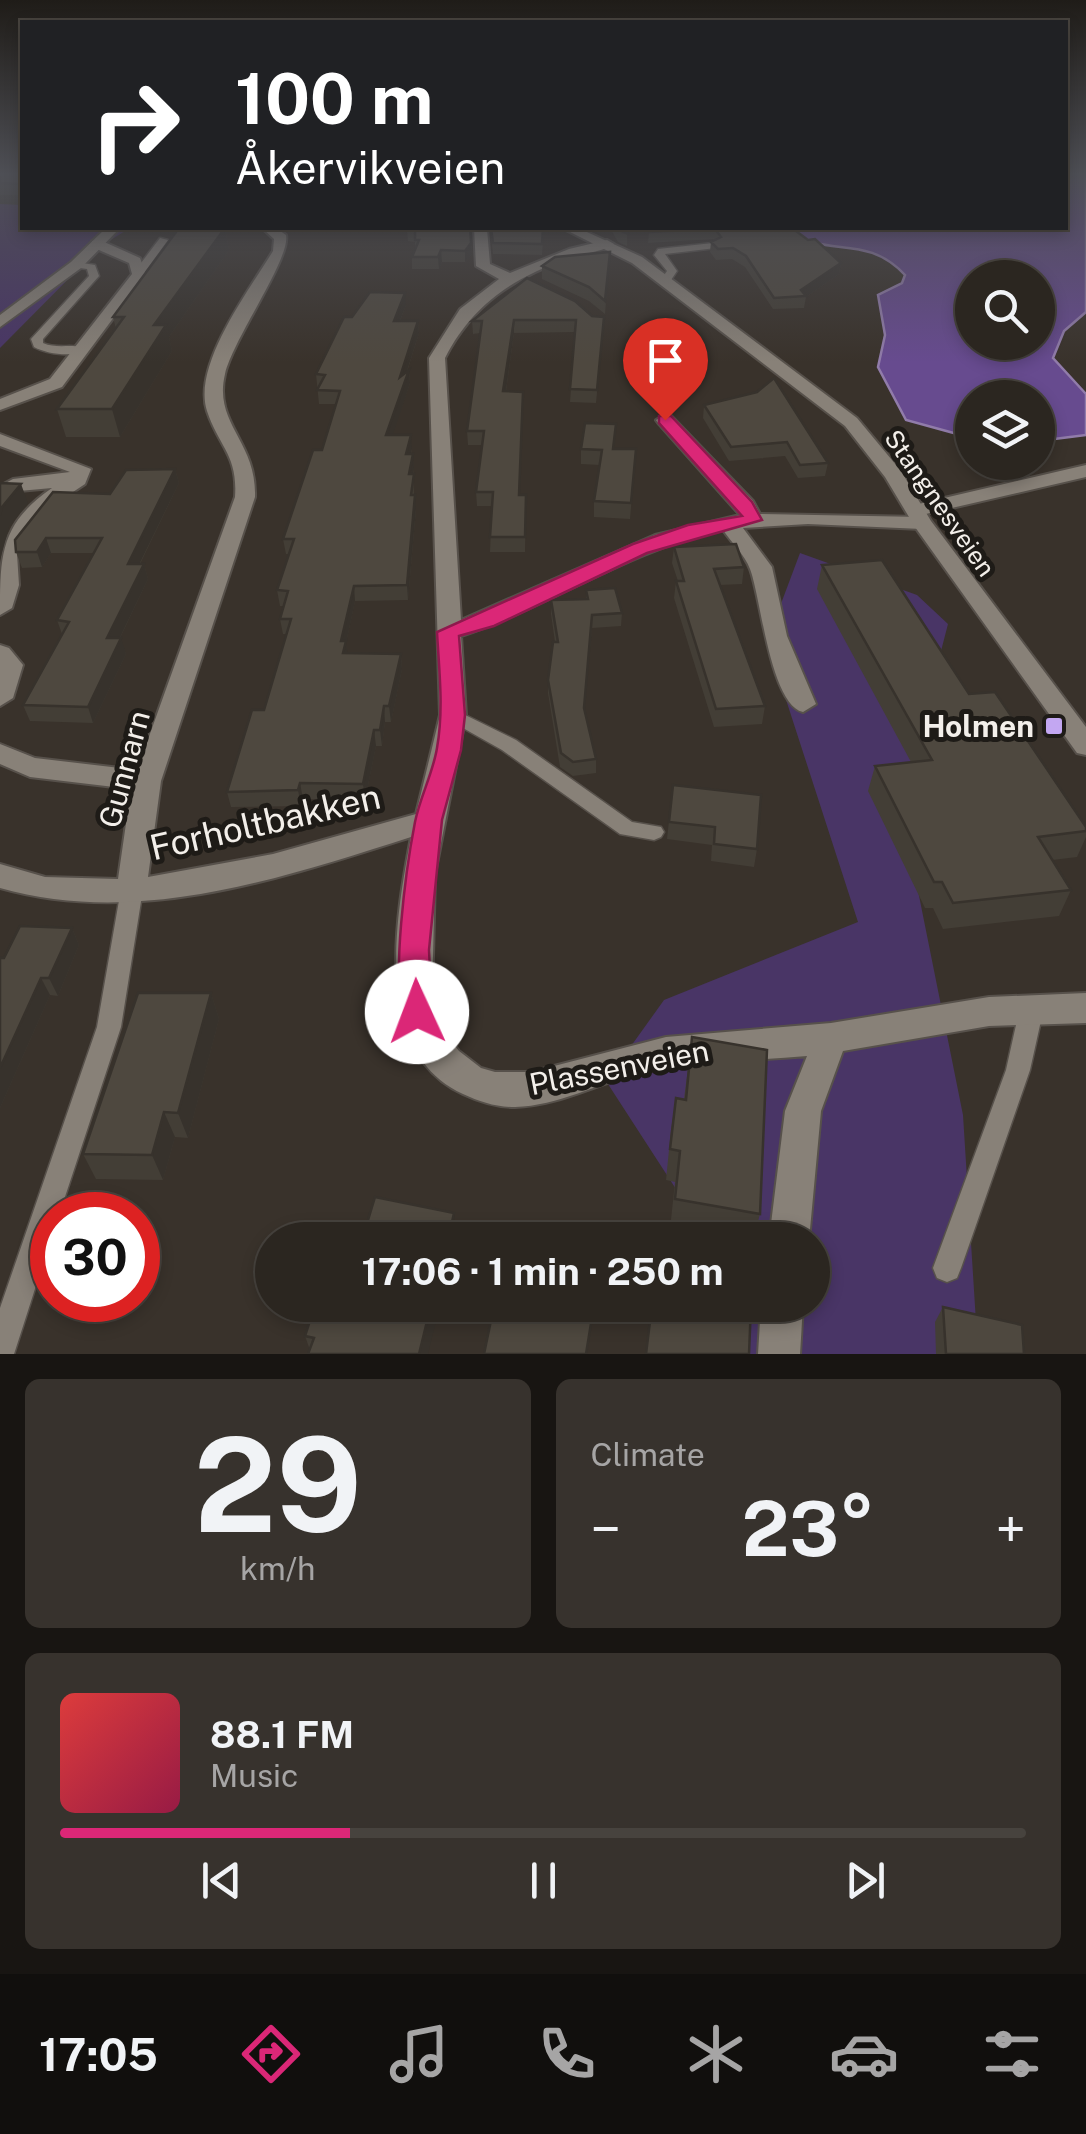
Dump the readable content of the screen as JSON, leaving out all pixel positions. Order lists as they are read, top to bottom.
{
  "streets": {
    "street": [
      "Stangnesveien",
      "Gunnarn",
      "Forholtbakken",
      "Plassenveien"
    ]
  },
  "crossings": [
    ["Stangnesveien", "Plassenveien"],
    ["Gunnarn", "Forholtbakken"],
    ["Forholtbakken", "Plassenveien"]
  ],
  "places": {
    "transit": ["Holmen"]
  },
  "page": {
    "turn": ["100 m", "Åkervikveien"],
    "limit": "30",
    "trip": "17:06 · 1 min · 250 m",
    "tile": [
      ["29", "km/h"],
      "Climate"
    ],
    "heat": ["−", "23°", "+"],
    "song": ["88.1 FM", "Music"],
    "tabs": "17:05"
  }
}
